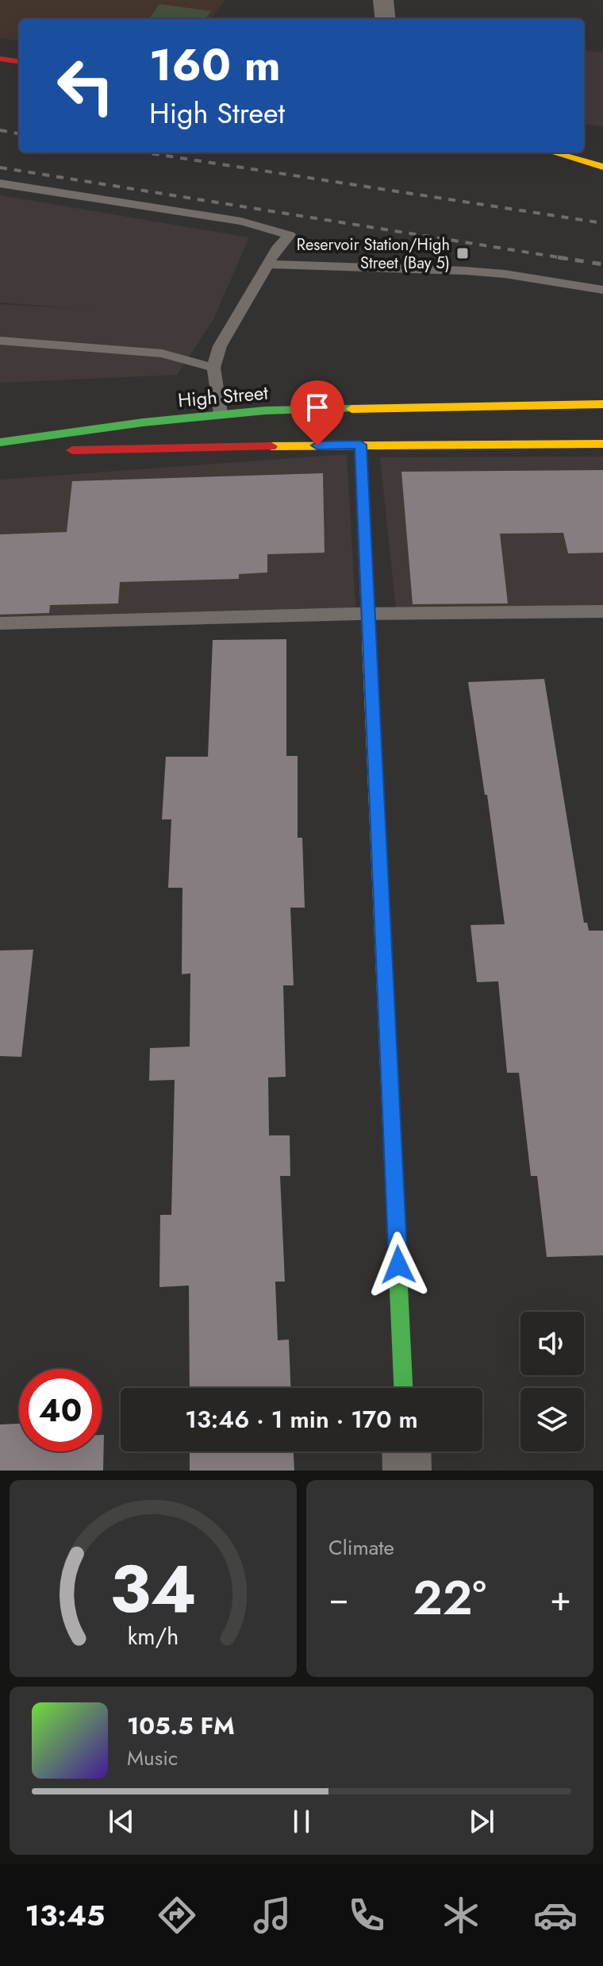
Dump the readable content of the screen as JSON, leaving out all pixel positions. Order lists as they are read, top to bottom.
{
  "streets": {
    "main road": ["High Street"]
  },
  "places": {
    "transit": ["Reservoir Station/High Street (Bay 5)"]
  },
  "page": {
    "turn": ["160 m", "High Street"],
    "limit": "40",
    "trip": "13:46 · 1 min · 170 m",
    "tile": "Climate",
    "heat": ["−", "22°", "+"],
    "song": ["105.5 FM", "Music"],
    "tabs": "13:45",
    "gauge": ["34", "km/h"]
  }
}
